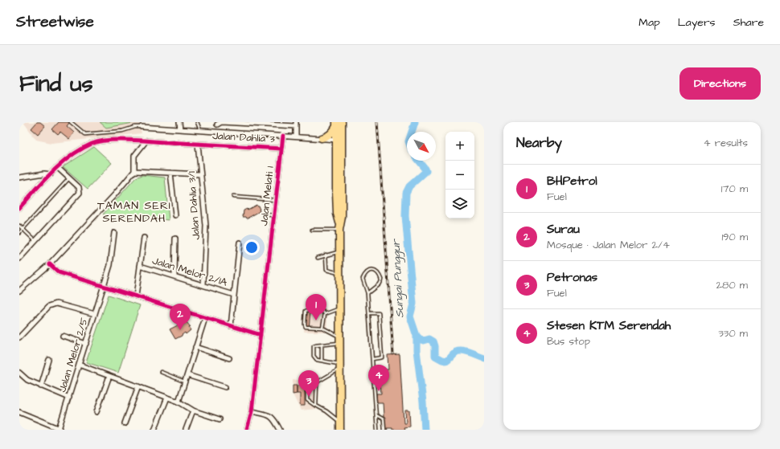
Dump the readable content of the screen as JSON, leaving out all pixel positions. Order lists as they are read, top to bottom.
{
  "streets": {
    "street": [
      "Jalan Dahlia 3",
      "Jalan Melati 1",
      "Jalan Dahlia 3/1",
      "Jalan Melor 2/1A",
      "Jalan Melor 2/5"
    ]
  },
  "crossings": [
    ["Jalan Dahlia 3", "Jalan Melati 1"],
    ["Jalan Dahlia 3", "Jalan Dahlia 3/1"],
    ["Jalan Dahlia 3/1", "Jalan Melor 2/1A"]
  ],
  "districts": ["TAMAN SERI SERENDAH"],
  "water": ["Sungai Punggur"],
  "north": "bottom right",
  "page": {
    "header": "Streetwise",
    "nav": ["Map", "Layers", "Share"],
    "buttons": "Directions",
    "title": "Find us",
    "heading": ["Nearby", "4 results"],
    "map_buttons": ["+", "−"],
    "list": [
      {
        "mark": "1",
        "name": "BHPetrol",
        "note": "Fuel",
        "value": "170 m"
      },
      {
        "mark": "2",
        "name": "Surau",
        "note": "Mosque · Jalan Melor 2/4",
        "value": "190 m"
      },
      {
        "mark": "3",
        "name": "Petronas",
        "note": "Fuel",
        "value": "280 m"
      },
      {
        "mark": "4",
        "name": "Stesen KTM Serendah",
        "note": "Bus stop",
        "value": "330 m"
      }
    ],
    "pins": [
      "1",
      "2",
      "4",
      "3"
    ]
  }
}
